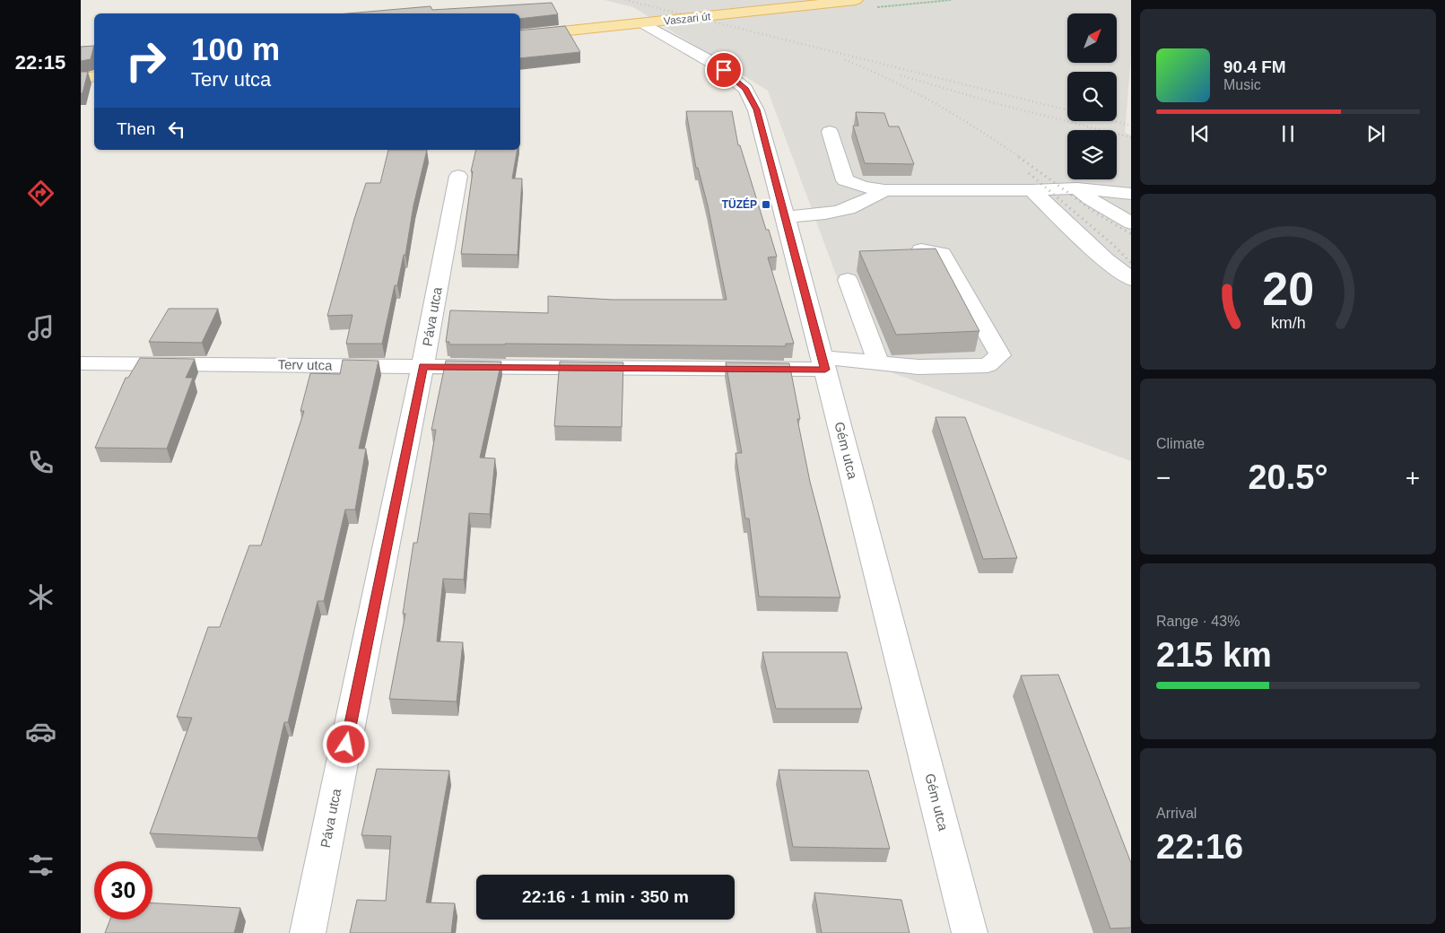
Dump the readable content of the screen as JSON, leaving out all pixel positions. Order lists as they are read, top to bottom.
{
  "streets": {
    "main road": ["Vaszari út"],
    "street": ["Páva utca", "Terv utca", "Gém utca"]
  },
  "crossings": [
    ["Vaszari út", "Gém utca"],
    ["Páva utca", "Terv utca"],
    ["Terv utca", "Gém utca"]
  ],
  "places": {
    "transit": ["TÜZÉP"]
  },
  "north": "top right",
  "page": {
    "tabs": "22:15",
    "turn": ["100 m", "Terv utca"],
    "song": ["90.4 FM", "Music"],
    "then": "Then",
    "tile": [
      "Climate",
      ["Range · 43%", "215 km"],
      ["Arrival", "22:16"]
    ],
    "heat": ["−", "20.5°", "+"],
    "limit": "30",
    "trip": "22:16 · 1 min · 350 m",
    "gauge": ["20", "km/h"]
  }
}
